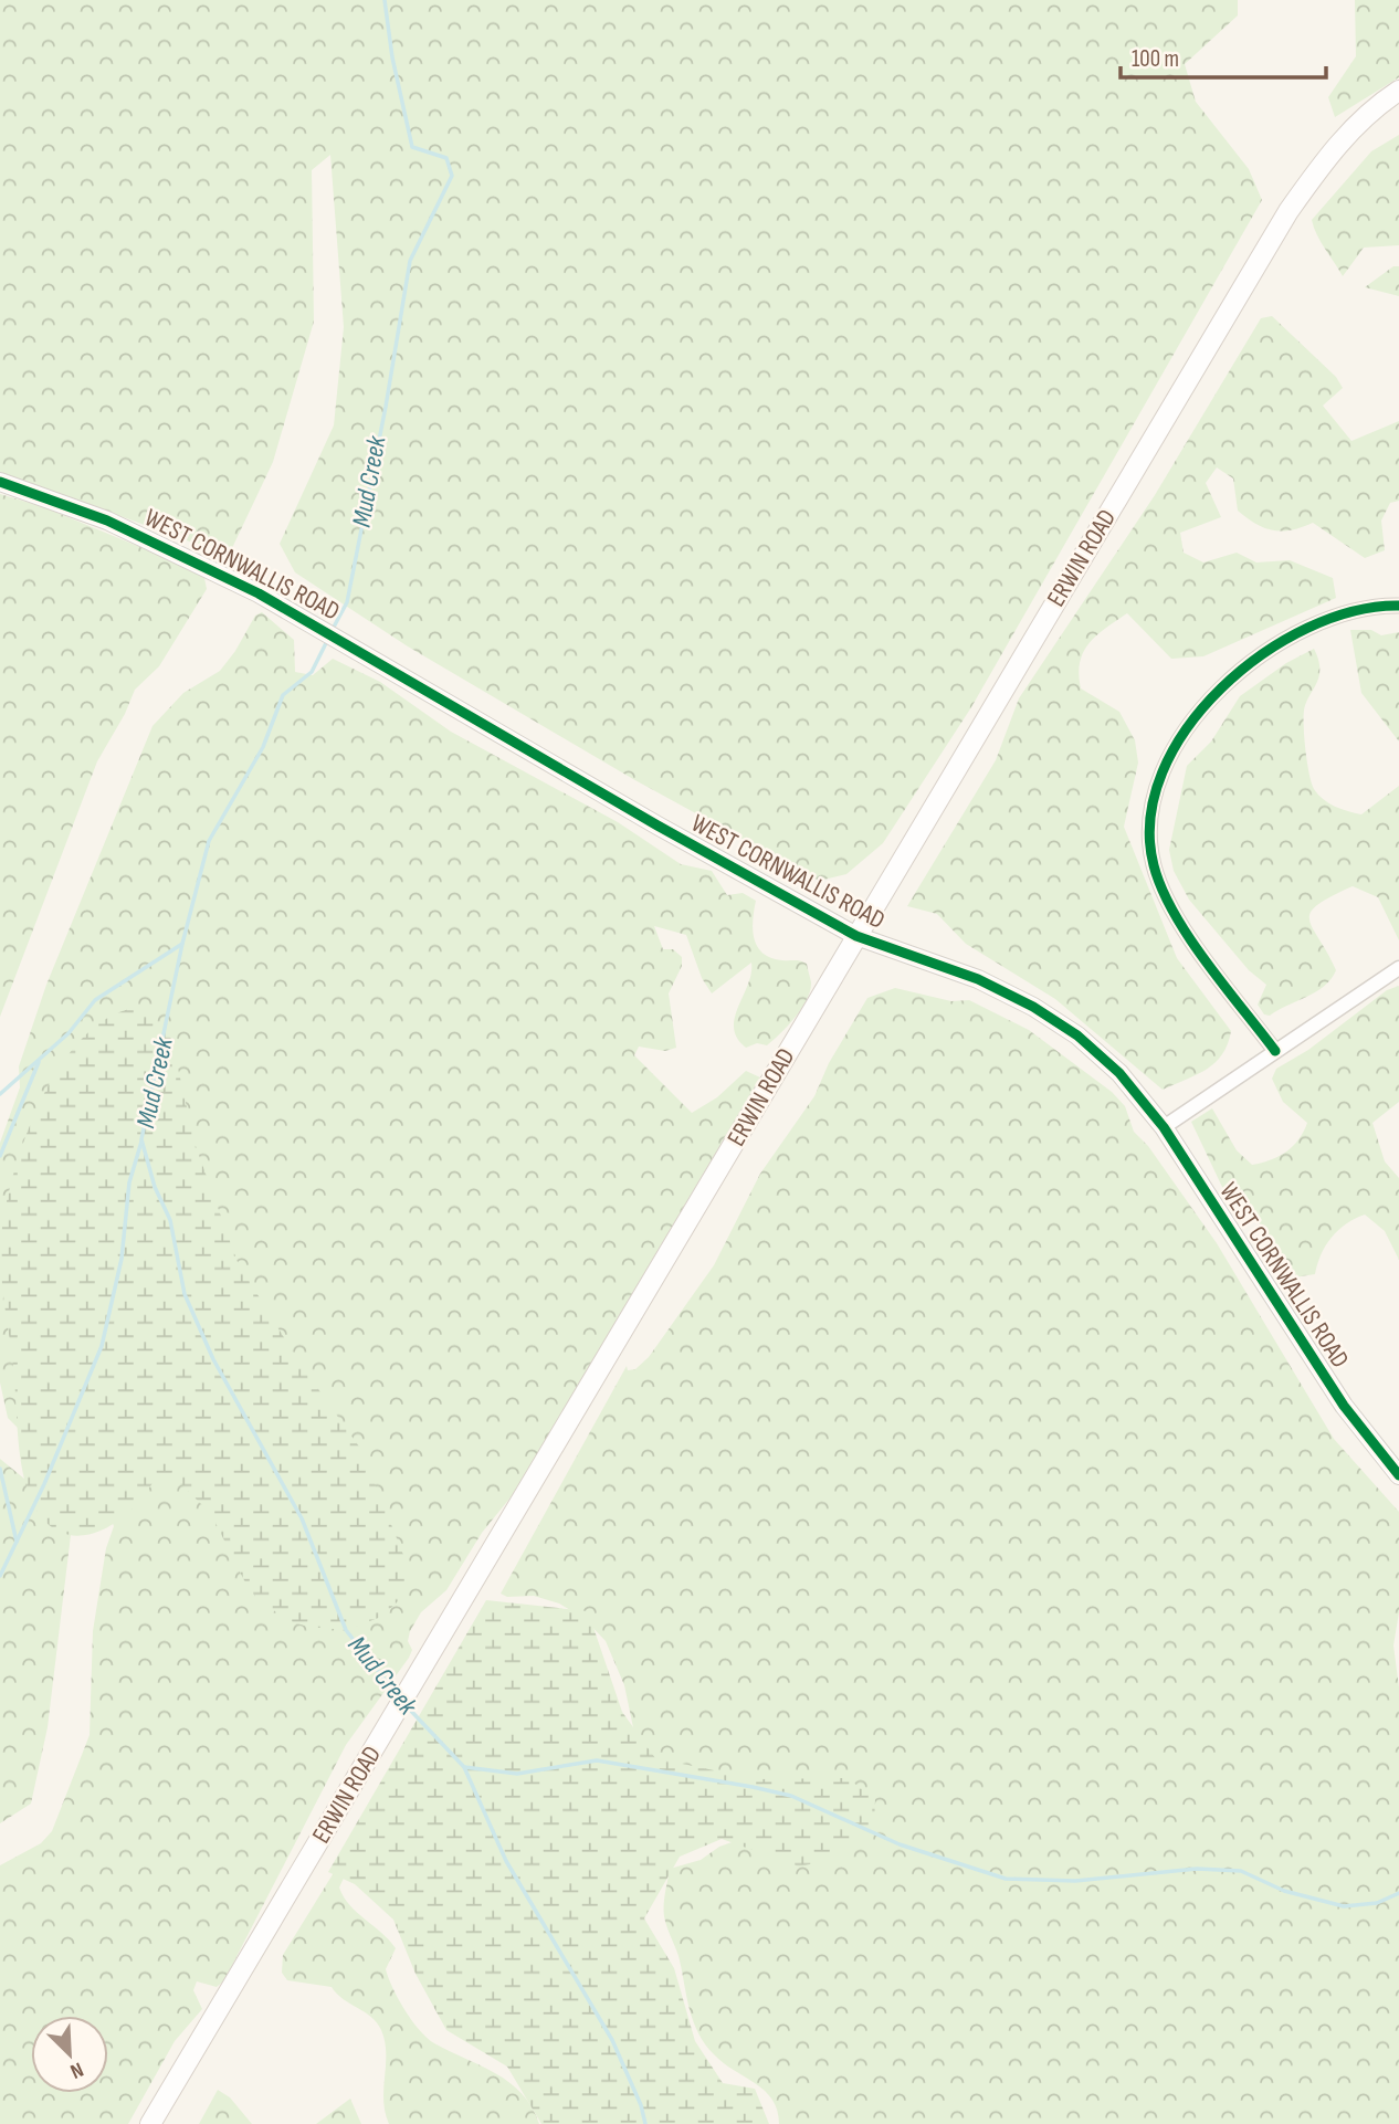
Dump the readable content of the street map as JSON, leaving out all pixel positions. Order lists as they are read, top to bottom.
{
  "streets": {
    "main road": ["ERWIN ROAD"],
    "street": ["WEST CORNWALLIS ROAD"]
  },
  "crossings": [
    ["ERWIN ROAD", "WEST CORNWALLIS ROAD"]
  ],
  "water": ["Mud Creek"],
  "scale_bar": "100 m",
  "north": "bottom right"
}
